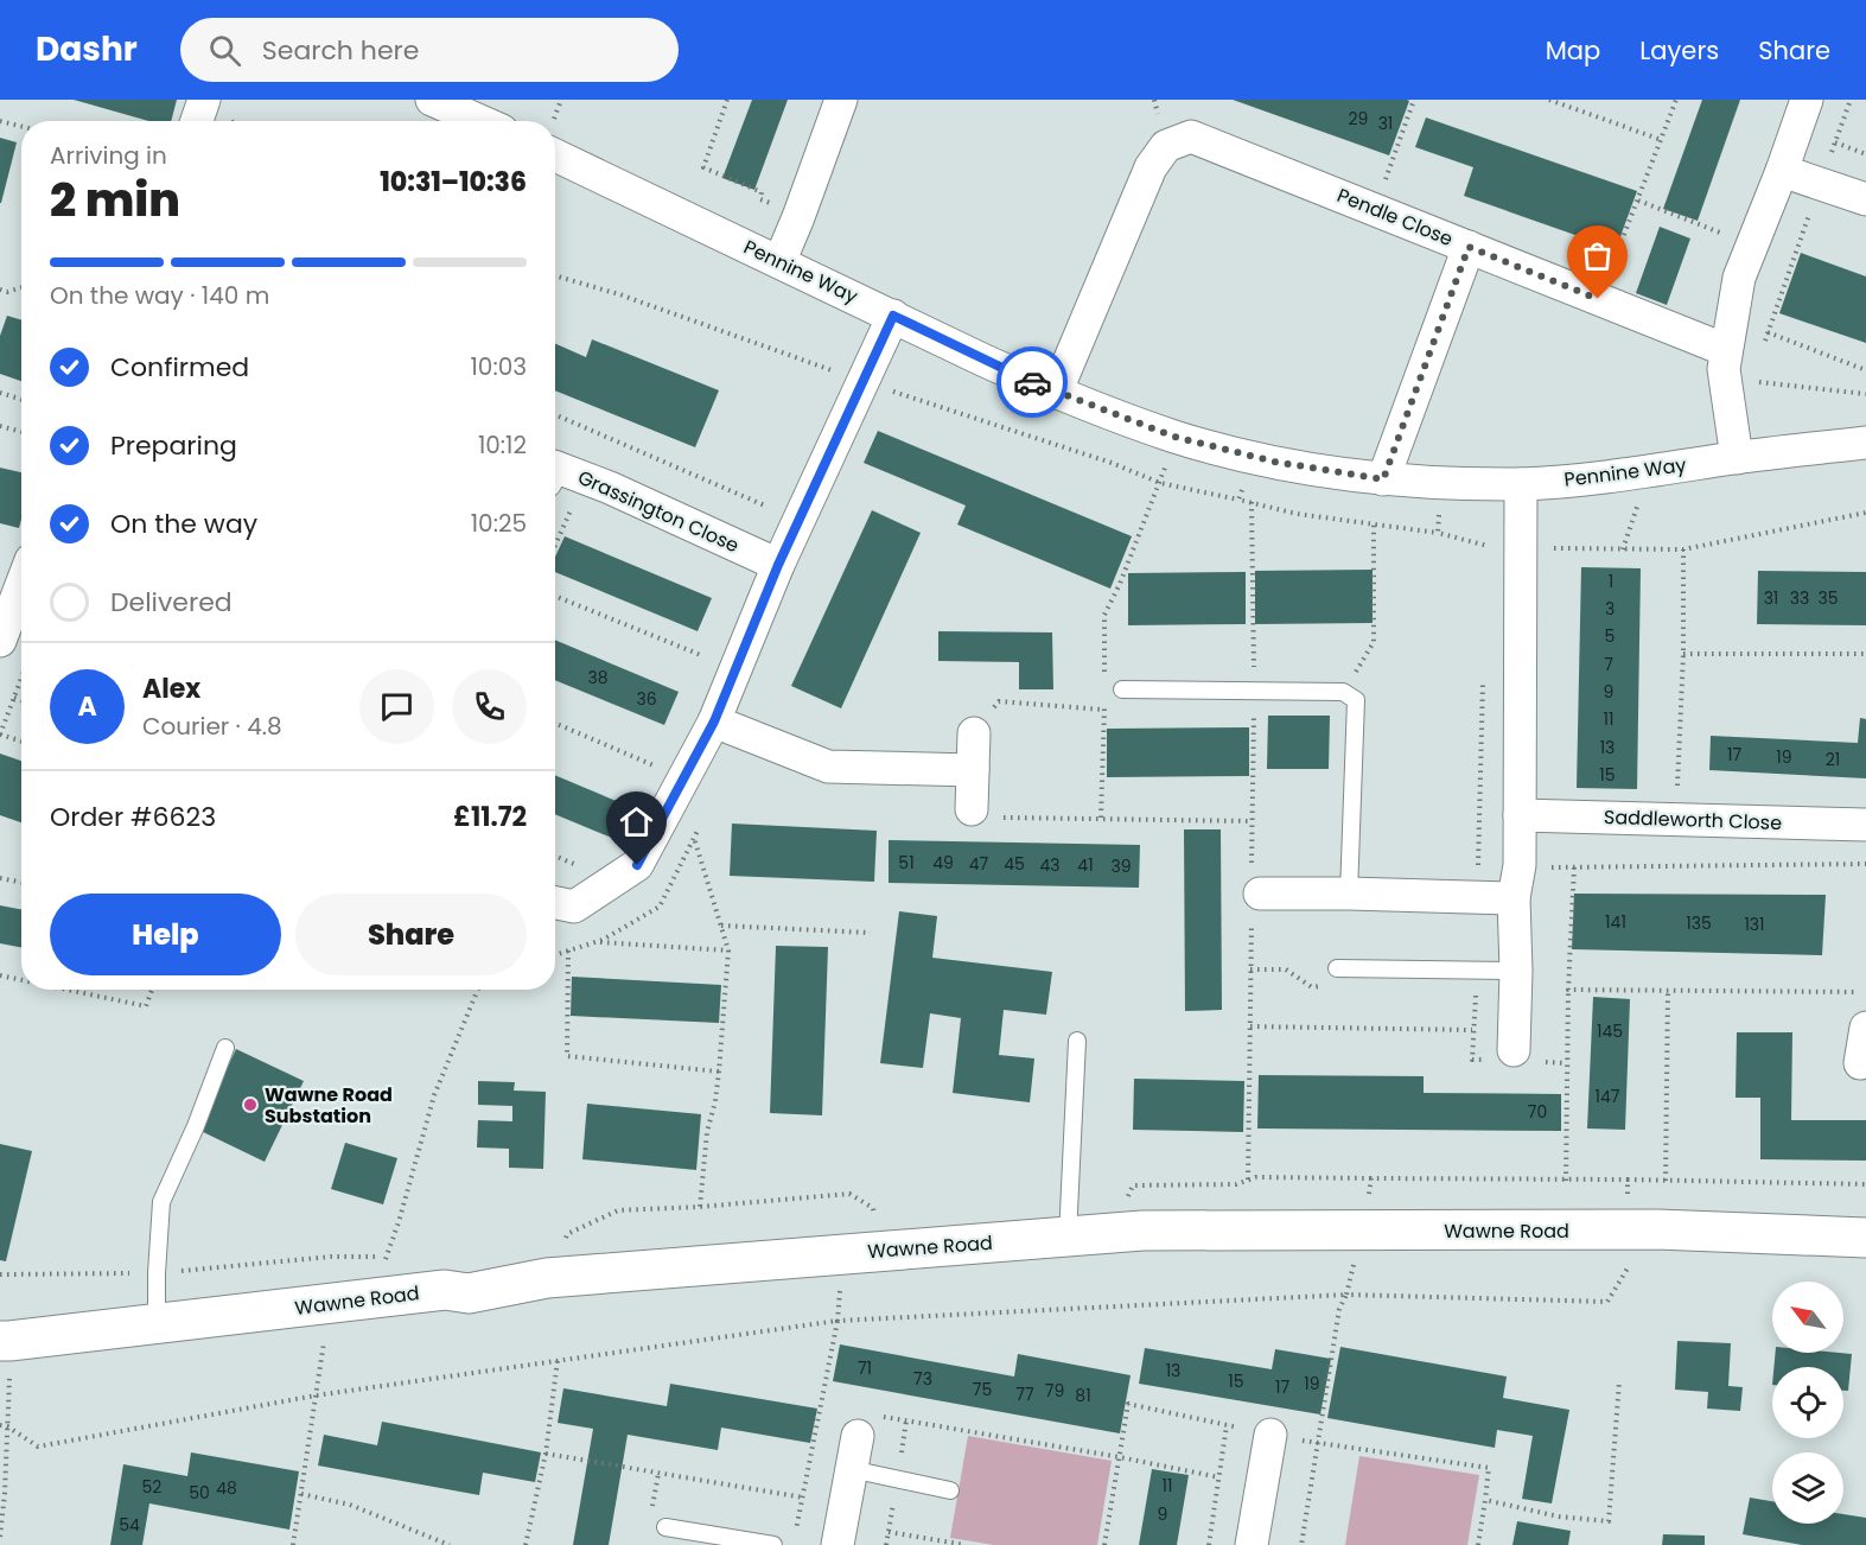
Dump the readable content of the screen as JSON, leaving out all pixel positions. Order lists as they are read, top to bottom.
{
  "streets": {
    "street": [
      "Pendle Close",
      "Pennine Way",
      "Grassington Close",
      "Saddleworth Close",
      "Wawne Road"
    ]
  },
  "crossings": [
    ["Pendle Close", "Pennine Way"]
  ],
  "places": ["Wawne Road Substation"],
  "house_numbers": [
    "29",
    "31",
    "1",
    "31",
    "33",
    "35",
    "3",
    "5",
    "7",
    "38",
    "9",
    "36",
    "11",
    "13",
    "17",
    "19",
    "21",
    "15",
    "51",
    "49",
    "47",
    "45",
    "43",
    "41",
    "39",
    "141",
    "135",
    "131",
    "145",
    "147",
    "70",
    "71",
    "13",
    "73",
    "15",
    "19",
    "17",
    "75",
    "79",
    "77",
    "81",
    "11",
    "52",
    "48",
    "50",
    "9",
    "54"
  ],
  "north": "top left",
  "page": {
    "header": "Dashr",
    "search": "Search here",
    "nav": ["Map", "Layers", "Share"],
    "heading": ["2 min", "Arriving in", "10:31–10:36"],
    "panel": [
      "Alex",
      "Courier · 4.8",
      "Order #6623",
      "£11.72"
    ],
    "bar": "On the way · 140 m",
    "list": [
      ["Confirmed", "10:03"],
      ["Preparing", "10:12"],
      ["On the way", "10:25"],
      "Delivered"
    ],
    "round": "A",
    "buttons": ["Help", "Share"]
  }
}
